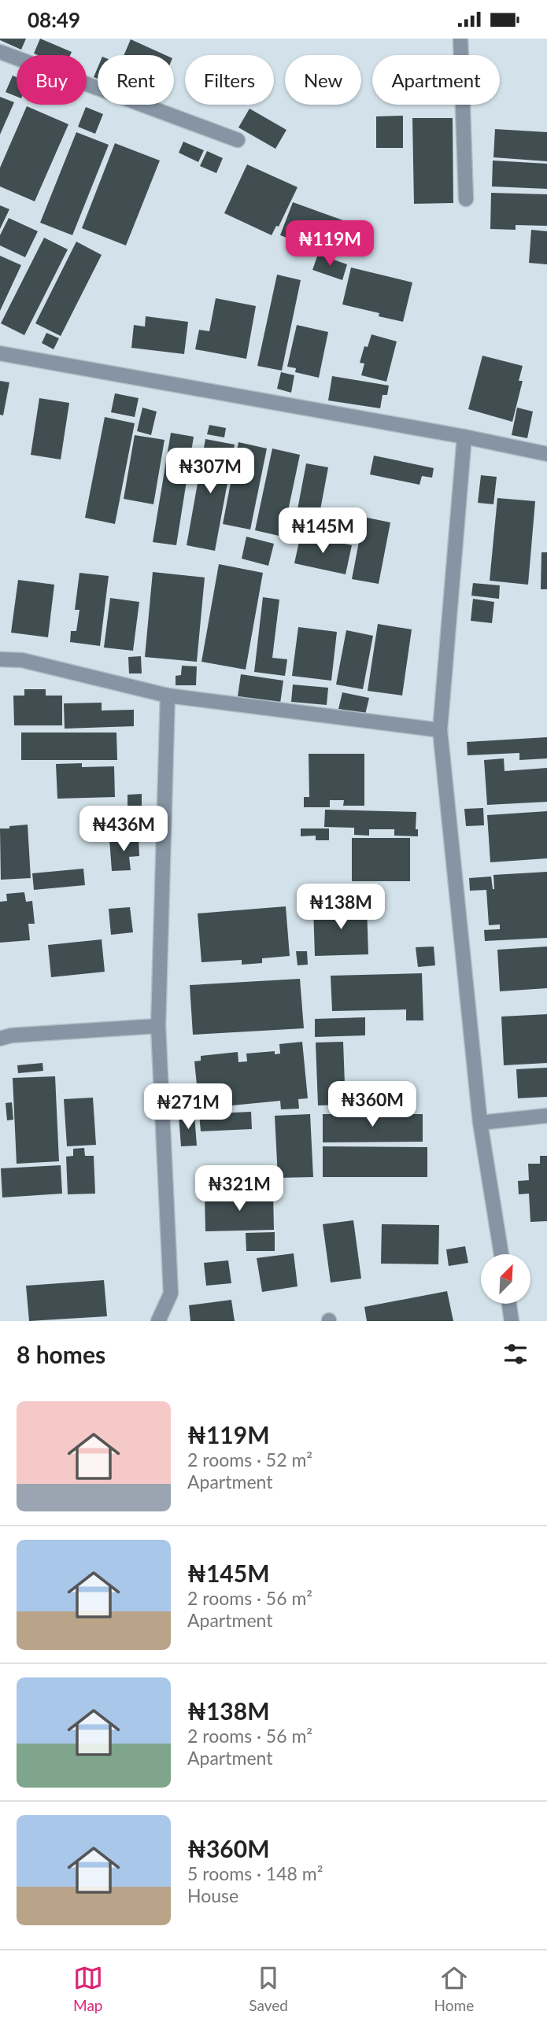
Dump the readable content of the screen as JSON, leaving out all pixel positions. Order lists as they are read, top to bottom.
{
  "north": "top right",
  "page": {
    "status": "08:49",
    "chip": [
      "Buy",
      "Rent",
      "Filters",
      "New",
      "Apartment"
    ],
    "price": [
      "₦119M",
      "₦307M",
      "₦145M",
      "₦436M",
      "₦138M",
      "₦360M",
      "₦271M",
      "₦321M"
    ],
    "heading": "8 homes",
    "list": [
      {
        "name": "₦119M",
        "note": "2 rooms · 52 m² · Apartment"
      },
      {
        "name": "₦145M",
        "note": "2 rooms · 56 m² · Apartment"
      },
      {
        "name": "₦138M",
        "note": "2 rooms · 56 m² · Apartment"
      },
      {
        "name": "₦360M",
        "note": "5 rooms · 148 m² · House"
      }
    ],
    "tabs": ["Map", "Saved", "Home"]
  }
}
